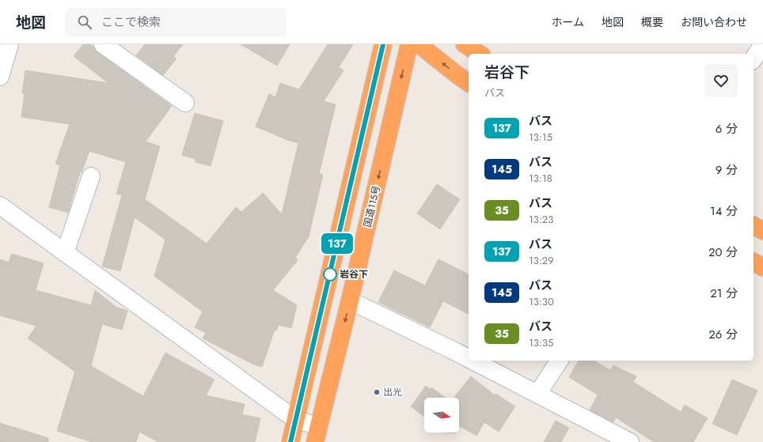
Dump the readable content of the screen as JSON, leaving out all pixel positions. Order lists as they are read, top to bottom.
{
  "streets": {
    "highway": ["国道115号"]
  },
  "places": ["岩谷下", "出光"],
  "lines": ["bus line 137"],
  "north": "right",
  "page": {
    "header": "地図",
    "search": "ここで検索",
    "nav": [
      "ホーム",
      "地図",
      "概要",
      "お問い合わせ"
    ],
    "on_map": "137",
    "heading": ["岩谷下", "バス"],
    "list": [
      {
        "mark": "137",
        "name": "バス",
        "note": "13:15",
        "value": "6 分"
      },
      {
        "mark": "145",
        "name": "バス",
        "note": "13:18",
        "value": "9 分"
      },
      {
        "mark": "35",
        "name": "バス",
        "note": "13:23",
        "value": "14 分"
      },
      {
        "mark": "137",
        "name": "バス",
        "note": "13:29",
        "value": "20 分"
      },
      {
        "mark": "145",
        "name": "バス",
        "note": "13:30",
        "value": "21 分"
      },
      {
        "mark": "35",
        "name": "バス",
        "note": "13:35",
        "value": "26 分"
      }
    ]
  }
}
